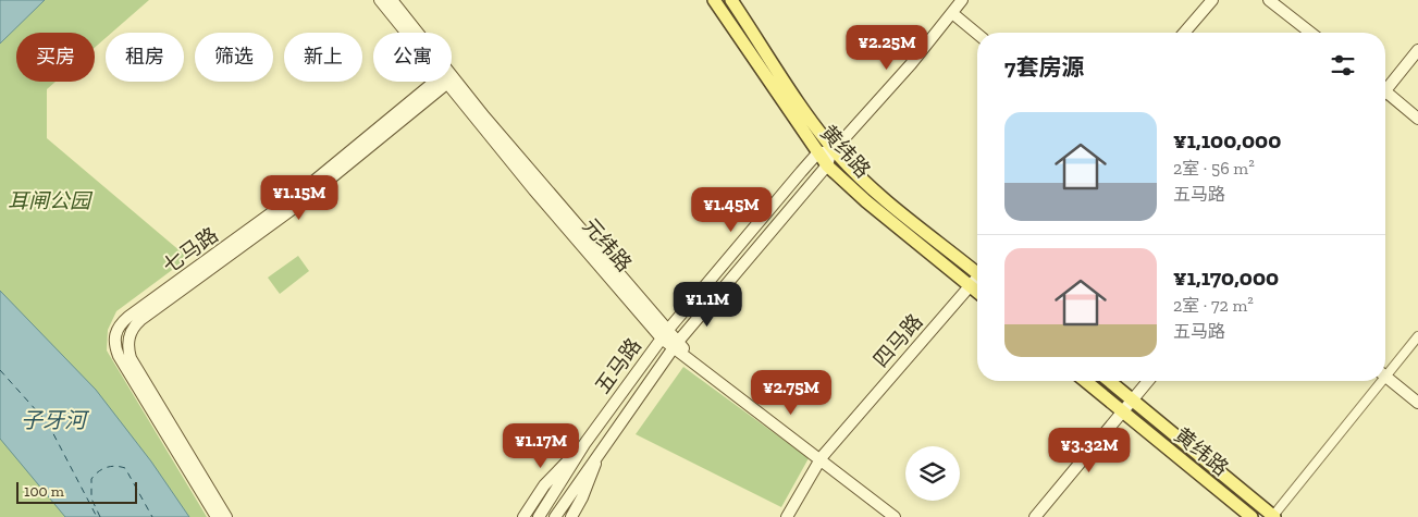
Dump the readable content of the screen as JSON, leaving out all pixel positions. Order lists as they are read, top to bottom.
{
  "streets": {
    "main road": ["黄纬路"],
    "street": [
      "元纬路",
      "七马路",
      "四马路",
      "五马路"
    ]
  },
  "crossings": [
    ["黄纬路", "四马路"],
    ["黄纬路", "五马路"],
    ["元纬路", "四马路"],
    ["元纬路", "五马路"]
  ],
  "water": ["子牙河"],
  "parks": ["耳闸公园"],
  "scale_bar": "100 m",
  "page": {
    "price": [
      "¥2.25M",
      "¥1.15M",
      "¥1.45M",
      "¥1.1M",
      "¥2.75M",
      "¥1.17M",
      "¥3.32M"
    ],
    "chip": [
      "买房",
      "租房",
      "筛选",
      "新上",
      "公寓"
    ],
    "heading": "7套房源",
    "list": [
      {
        "name": "¥1,100,000",
        "note": "2室 · 56 m² · 五马路"
      },
      {
        "name": "¥1,170,000",
        "note": "2室 · 72 m² · 五马路"
      }
    ],
    "scale": "100 m"
  }
}
